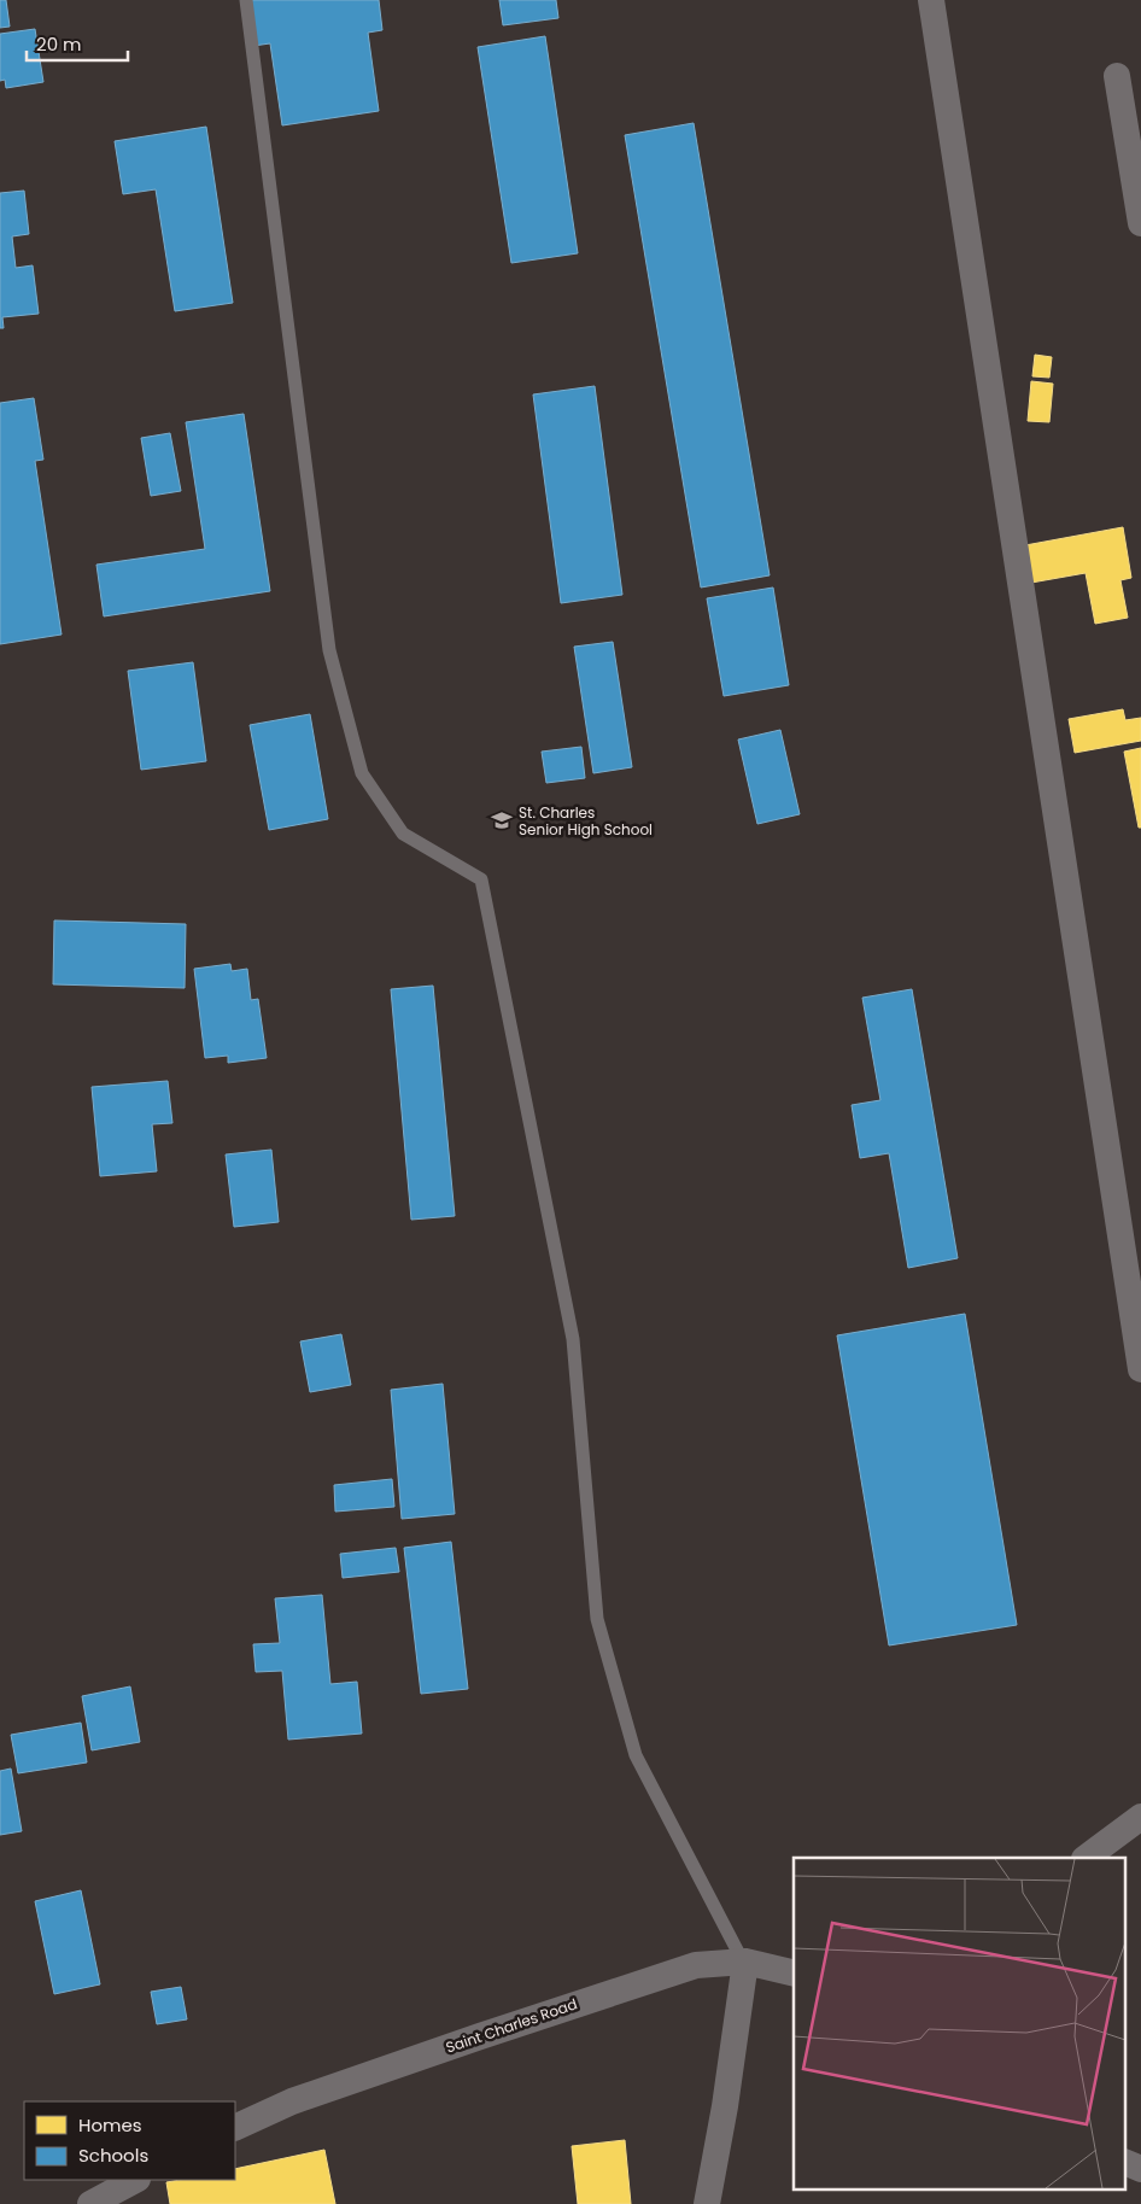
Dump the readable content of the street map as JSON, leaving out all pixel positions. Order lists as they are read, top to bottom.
{
  "streets": {
    "street": ["Saint Charles Road"]
  },
  "places": {
    "school or university": ["St. Charles Senior High School"]
  },
  "legend": ["Homes", "Schools"],
  "scale_bar": "20 m"
}
